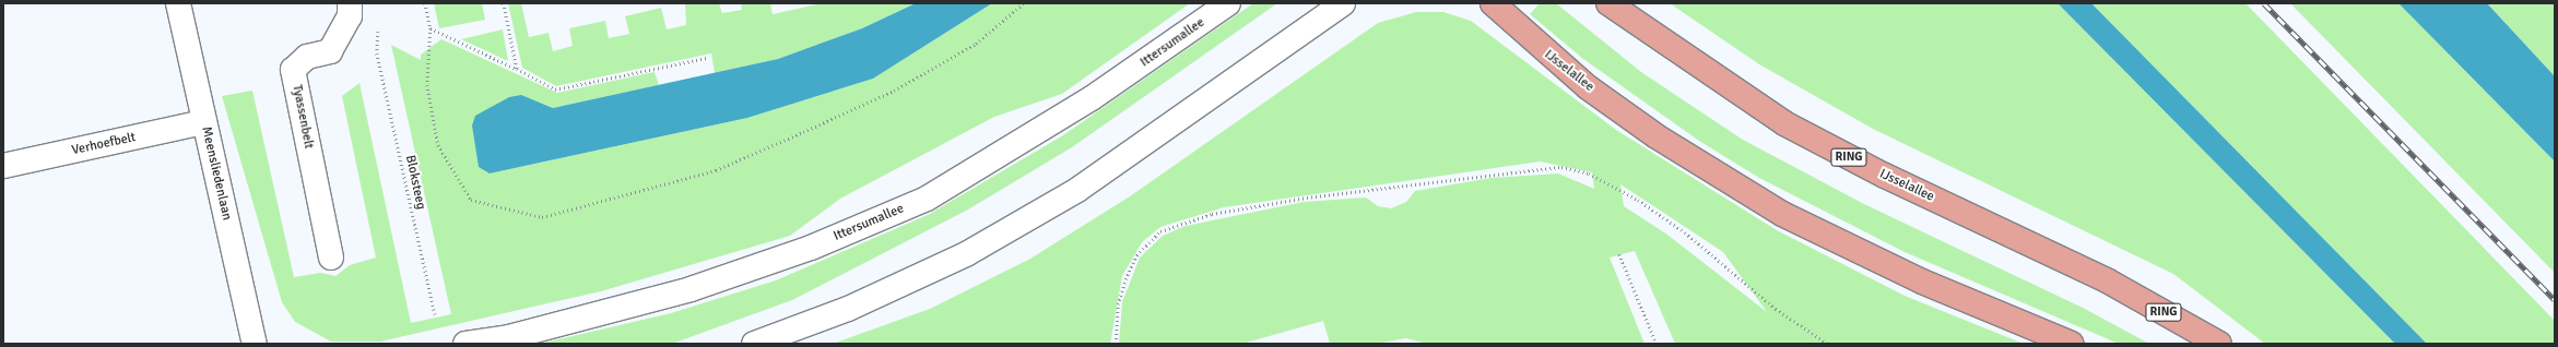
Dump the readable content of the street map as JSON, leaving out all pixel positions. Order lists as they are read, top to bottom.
{
  "streets": {
    "main road": ["IJsselallee", "RING"],
    "street": [
      "Ittersumallee",
      "Tyassenbelt",
      "Verhoefbelt",
      "Meensliedenlaan"
    ],
    "path": ["Bloksteeg"]
  },
  "crossings": [
    ["Verhoefbelt", "Meensliedenlaan"]
  ]
}
